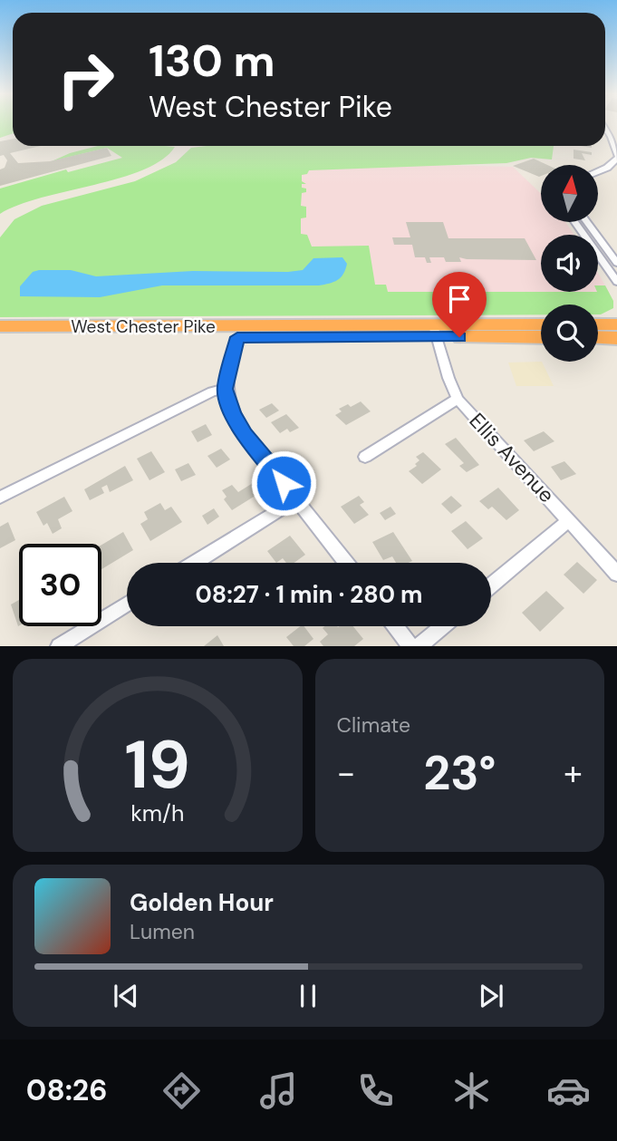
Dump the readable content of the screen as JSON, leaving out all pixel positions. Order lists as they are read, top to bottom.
{
  "streets": {
    "highway": ["West Chester Pike"],
    "street": ["Ellis Avenue"]
  },
  "crossings": [
    ["West Chester Pike", "Ellis Avenue"]
  ],
  "north": "top",
  "page": {
    "turn": ["130 m", "West Chester Pike"],
    "limit": "30",
    "trip": "08:27 · 1 min · 280 m",
    "tile": "Climate",
    "heat": ["−", "23°", "+"],
    "song": ["Golden Hour", "Lumen"],
    "tabs": "08:26",
    "gauge": ["19", "km/h"]
  }
}
